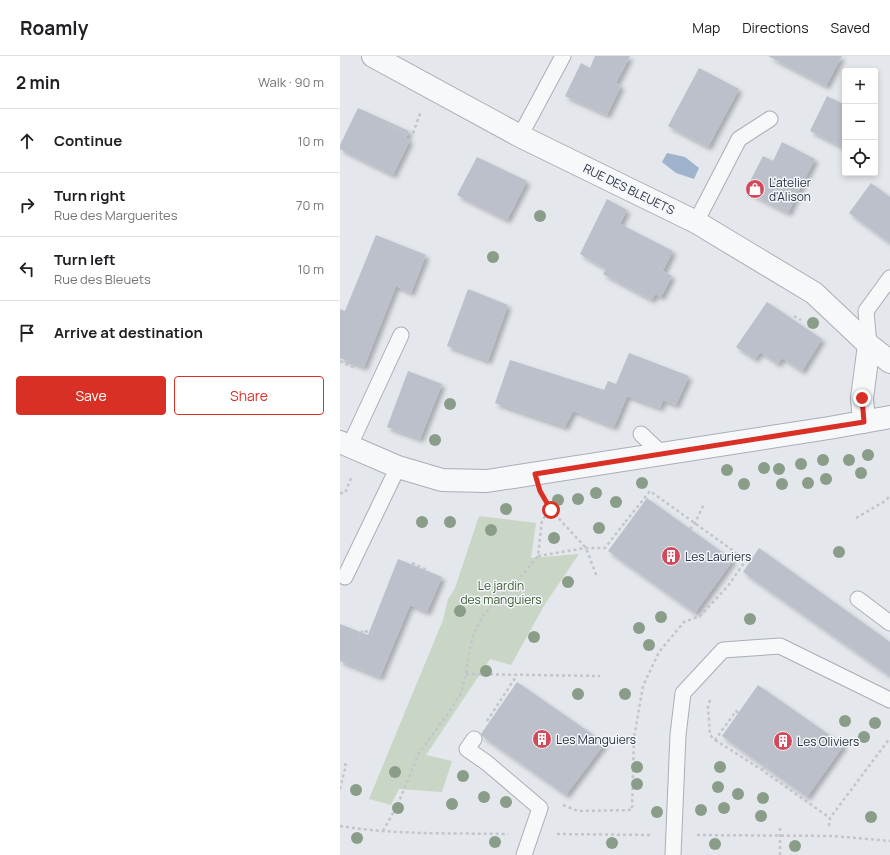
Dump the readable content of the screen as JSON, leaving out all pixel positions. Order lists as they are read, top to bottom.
{
  "streets": {
    "street": ["RUE DES BLEUETS"]
  },
  "parks": ["Le jardin des manguiers"],
  "places": {
    "shop": ["L'atelier d'Alison"],
    "building": ["Les Lauriers", "Les Manguiers", "Les Oliviers"]
  },
  "page": {
    "header": "Roamly",
    "nav": ["Map", "Directions", "Saved"],
    "heading": ["2 min", "Walk · 90 m"],
    "map_buttons": ["+", "−"],
    "list": [
      ["Continue", "10 m"],
      ["Turn right", "Rue des Marguerites", "70 m"],
      ["Turn left", "Rue des Bleuets", "10 m"],
      "Arrive at destination"
    ],
    "buttons": ["Save", "Share"]
  }
}
